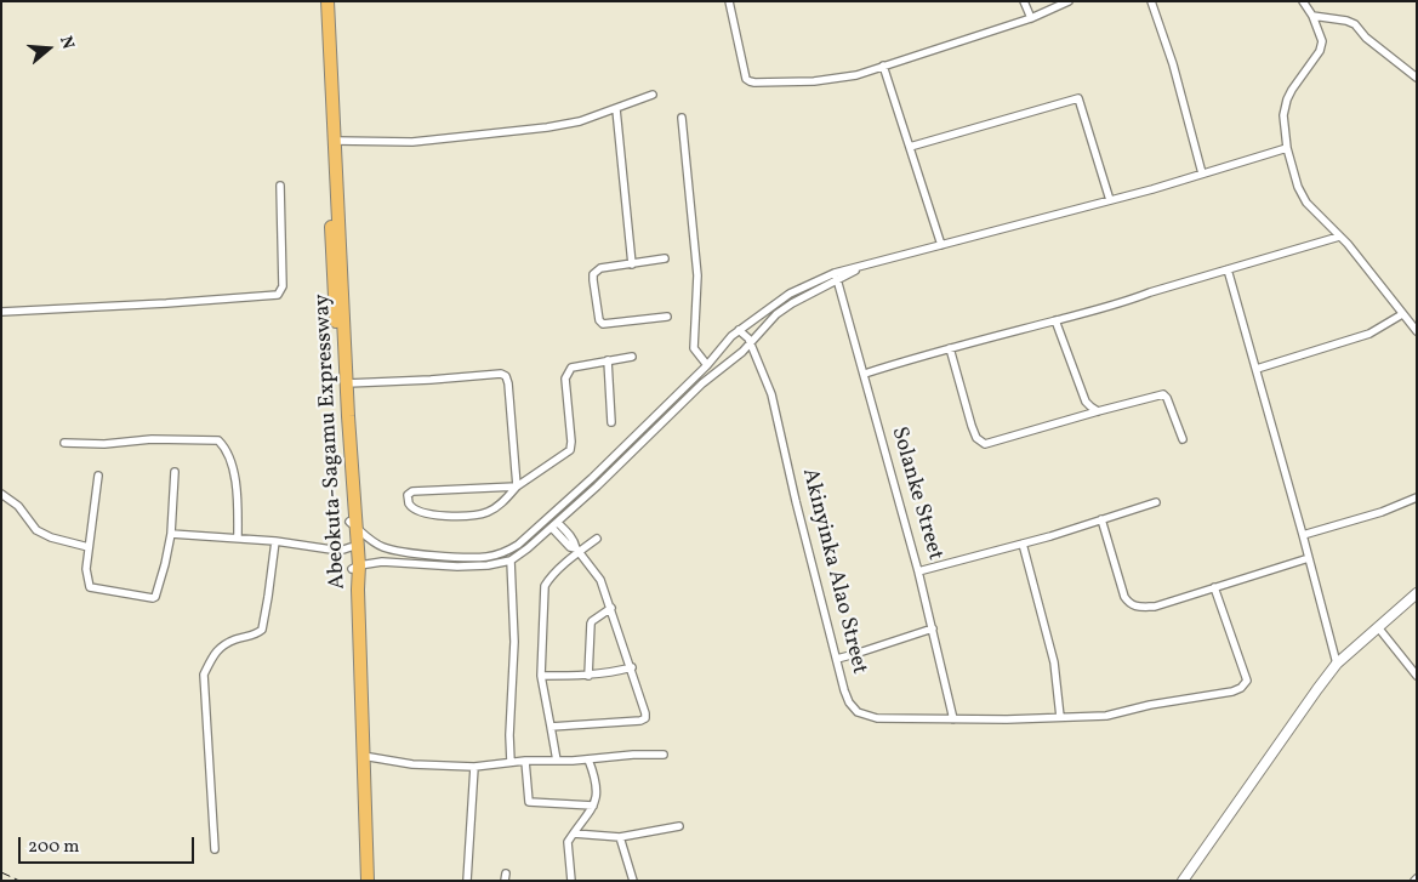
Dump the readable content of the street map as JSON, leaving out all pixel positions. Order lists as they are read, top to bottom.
{
  "streets": {
    "highway": ["Abeokuta-Sagamu Expressway"],
    "street": ["Solanke Street", "Akinyinka Alao Street"]
  },
  "crossings": [
    ["Solanke Street", "Akinyinka Alao Street"]
  ],
  "scale_bar": "200 m",
  "north": "right"
}
